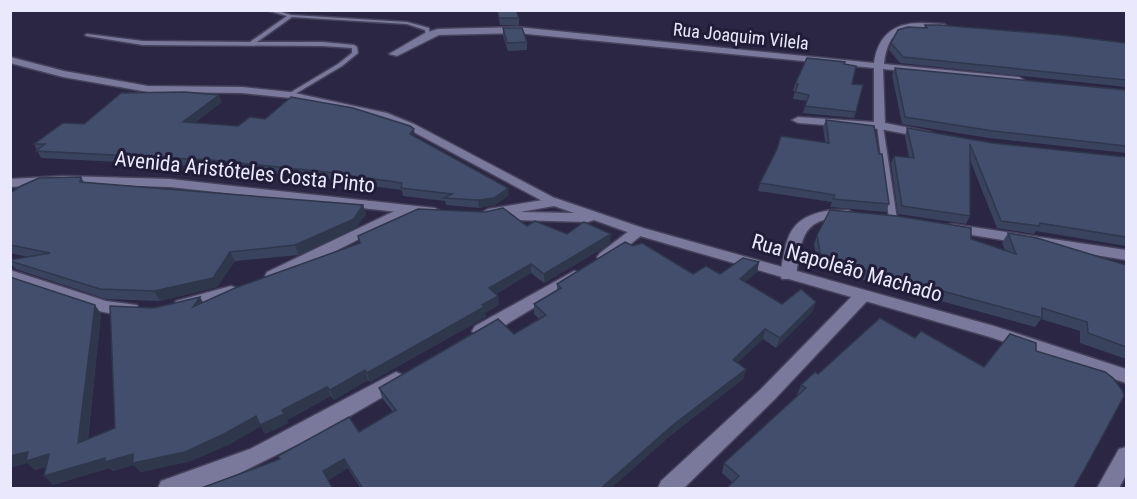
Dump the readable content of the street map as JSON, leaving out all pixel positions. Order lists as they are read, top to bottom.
{
  "streets": {
    "street": ["Rua Joaquim Vilela", "Avenida Aristóteles Costa Pinto", "Rua Napoleão Machado"]
  }
}
